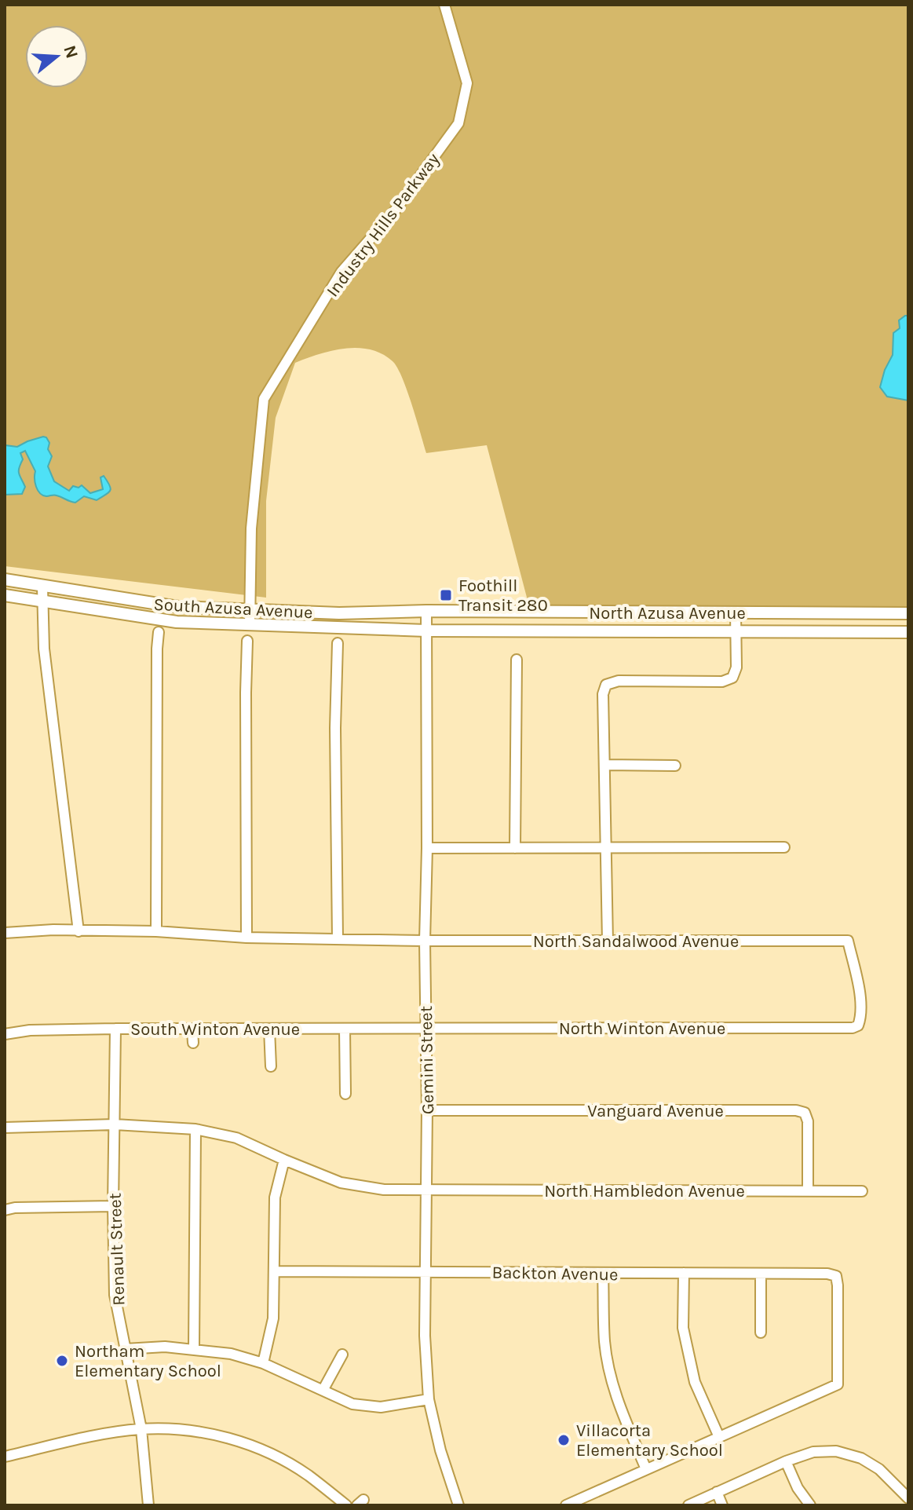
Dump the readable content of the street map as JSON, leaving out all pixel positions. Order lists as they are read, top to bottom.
{
  "streets": {
    "main road": ["South Azusa Avenue", "North Azusa Avenue"],
    "street": [
      "Industry Hills Parkway",
      "North Sandalwood Avenue",
      "North Winton Avenue",
      "South Winton Avenue",
      "Gemini Street",
      "Vanguard Avenue",
      "North Hambledon Avenue",
      "Renault Street",
      "Backton Avenue"
    ]
  },
  "crossings": [
    ["Industry Hills Parkway", "South Azusa Avenue"],
    ["South Azusa Avenue", "North Azusa Avenue"],
    ["South Azusa Avenue", "Gemini Street"],
    ["North Azusa Avenue", "Gemini Street"],
    ["North Sandalwood Avenue", "North Winton Avenue"],
    ["North Sandalwood Avenue", "Gemini Street"],
    ["North Winton Avenue", "South Winton Avenue"],
    ["North Winton Avenue", "Gemini Street"],
    ["South Winton Avenue", "Gemini Street"],
    ["South Winton Avenue", "Renault Street"],
    ["Gemini Street", "Vanguard Avenue"],
    ["Gemini Street", "North Hambledon Avenue"],
    ["Gemini Street", "Backton Avenue"],
    ["Vanguard Avenue", "North Hambledon Avenue"],
    ["North Hambledon Avenue", "Renault Street"]
  ],
  "places": {
    "transit": ["Foothill Transit 280"],
    "other": ["Northam Elementary School", "Villacorta Elementary School"]
  },
  "north": "right"
}
